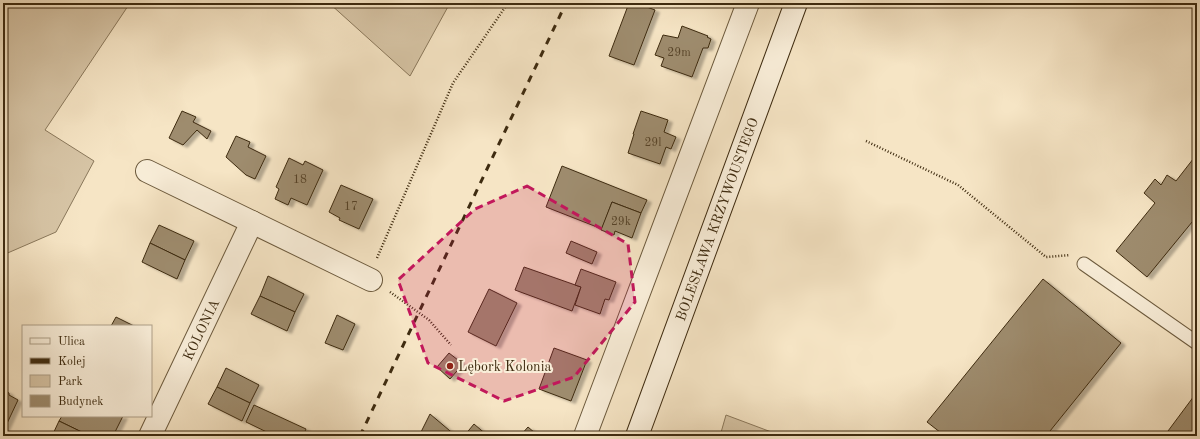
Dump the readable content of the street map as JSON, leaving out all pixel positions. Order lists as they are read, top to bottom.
{
  "streets": {
    "street": ["BOLESŁAWA KRZYWOUSTEGO", "KOLONIA"]
  },
  "places": ["Lębork Kolonia"],
  "house_numbers": [
    "29m",
    "29l",
    "18",
    "17",
    "29k"
  ],
  "legend": [
    "Ulica",
    "Kolej",
    "Park",
    "Budynek"
  ]
}
